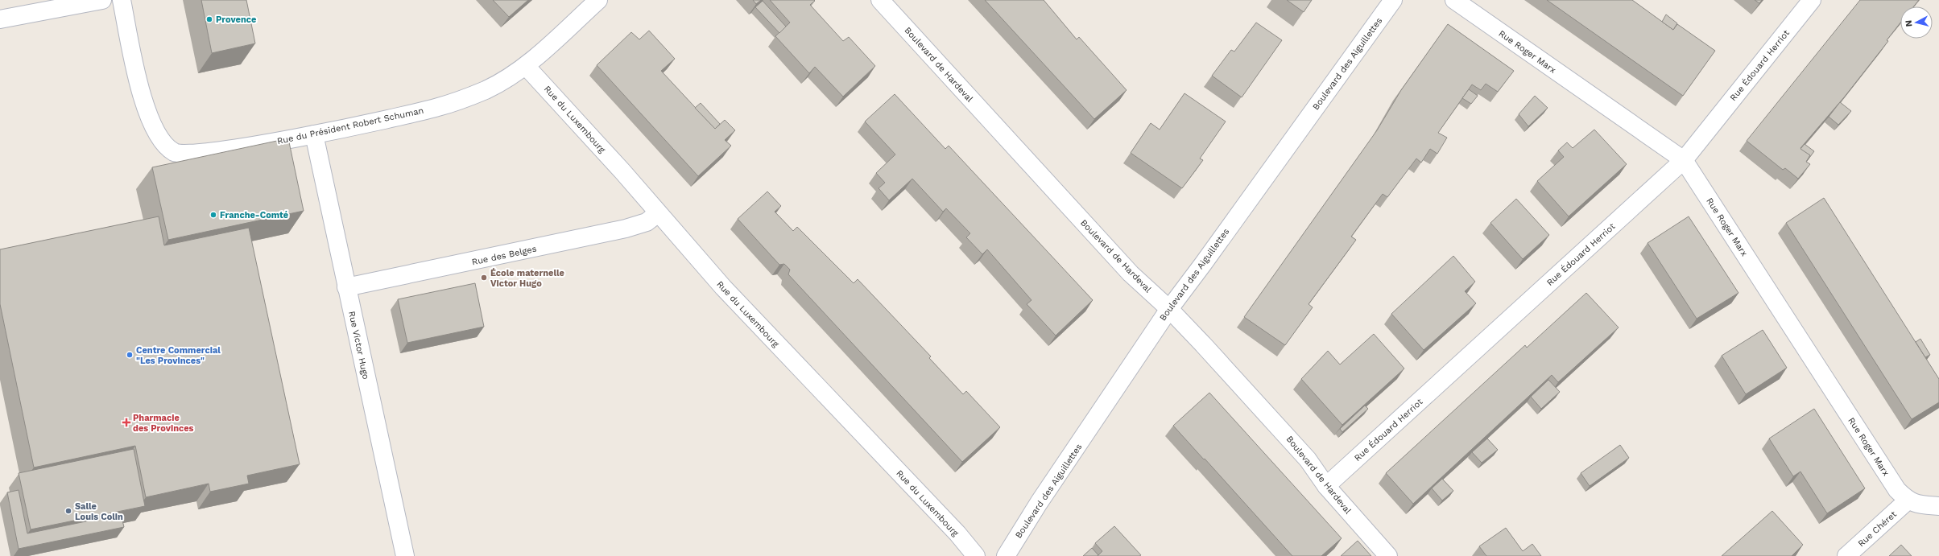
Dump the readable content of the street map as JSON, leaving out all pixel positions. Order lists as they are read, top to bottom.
{
  "streets": {
    "street": [
      "Rue Roger Marx",
      "Boulevard des Aiguillettes",
      "Boulevard de Hardeval",
      "Rue Édouard Herriot",
      "Rue du Luxembourg",
      "Rue du Président Robert Schuman",
      "Rue des Belges",
      "Rue Victor Hugo",
      "Rue Chéret"
    ]
  },
  "crossings": [
    ["Rue Roger Marx", "Rue Édouard Herriot"],
    ["Rue Roger Marx", "Rue Chéret"],
    ["Boulevard des Aiguillettes", "Boulevard de Hardeval"],
    ["Boulevard de Hardeval", "Rue Édouard Herriot"],
    ["Rue du Luxembourg", "Rue du Président Robert Schuman"],
    ["Rue du Luxembourg", "Rue des Belges"],
    ["Rue du Président Robert Schuman", "Rue Victor Hugo"],
    ["Rue des Belges", "Rue Victor Hugo"]
  ],
  "places": {
    "other": [
      "Provence",
      "Franche-Comté",
      "École maternelle Victor Hugo",
      "Centre Commercial \"Les Provinces\"",
      "Salle Louis Colin"
    ],
    "health": ["Pharmacie des Provinces"]
  },
  "north": "left"
}
